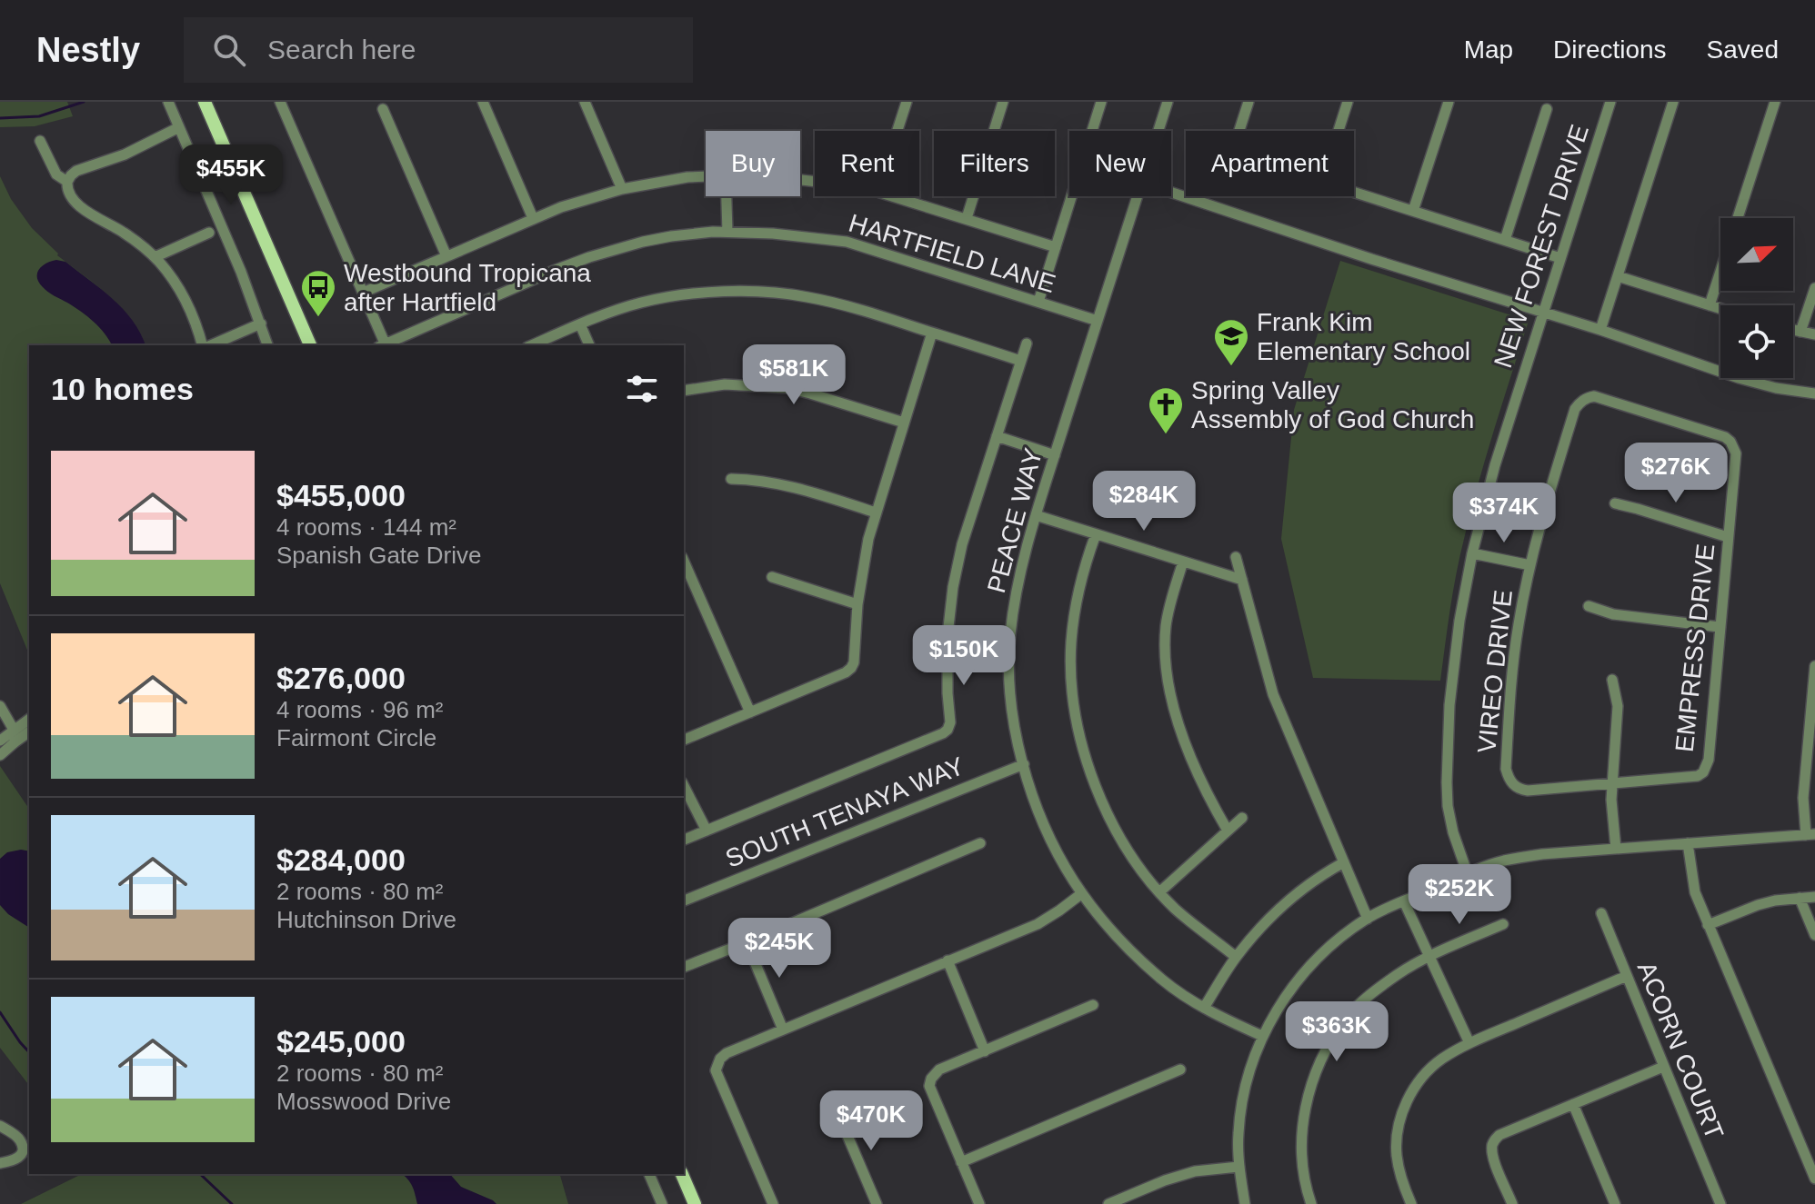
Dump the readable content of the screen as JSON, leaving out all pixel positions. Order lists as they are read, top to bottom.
{
  "streets": {
    "street": [
      "NEW FOREST DRIVE",
      "HARTFIELD LANE",
      "PEACE WAY",
      "EMPRESS DRIVE",
      "VIREO DRIVE",
      "SOUTH TENAYA WAY",
      "ACORN COURT"
    ]
  },
  "crossings": [
    ["HARTFIELD LANE", "PEACE WAY"],
    ["PEACE WAY", "SOUTH TENAYA WAY"],
    ["EMPRESS DRIVE", "VIREO DRIVE"]
  ],
  "places": {
    "bus stop": ["Westbound Tropicana after Hartfield"],
    "school or university": ["Frank Kim Elementary School"],
    "church": ["Spring Valley Assembly of God Church"]
  },
  "north": "top right",
  "page": {
    "header": "Nestly",
    "search": "Search here",
    "nav": ["Map", "Directions", "Saved"],
    "chip": [
      "Buy",
      "Rent",
      "Filters",
      "New",
      "Apartment"
    ],
    "price": [
      "$455K",
      "$581K",
      "$276K",
      "$284K",
      "$374K",
      "$150K",
      "$252K",
      "$245K",
      "$363K",
      "$470K"
    ],
    "heading": "10 homes",
    "list": [
      {
        "name": "$455,000",
        "note": "4 rooms · 144 m² · Spanish Gate Drive"
      },
      {
        "name": "$276,000",
        "note": "4 rooms · 96 m² · Fairmont Circle"
      },
      {
        "name": "$284,000",
        "note": "2 rooms · 80 m² · Hutchinson Drive"
      },
      {
        "name": "$245,000",
        "note": "2 rooms · 80 m² · Mosswood Drive"
      }
    ]
  }
}
